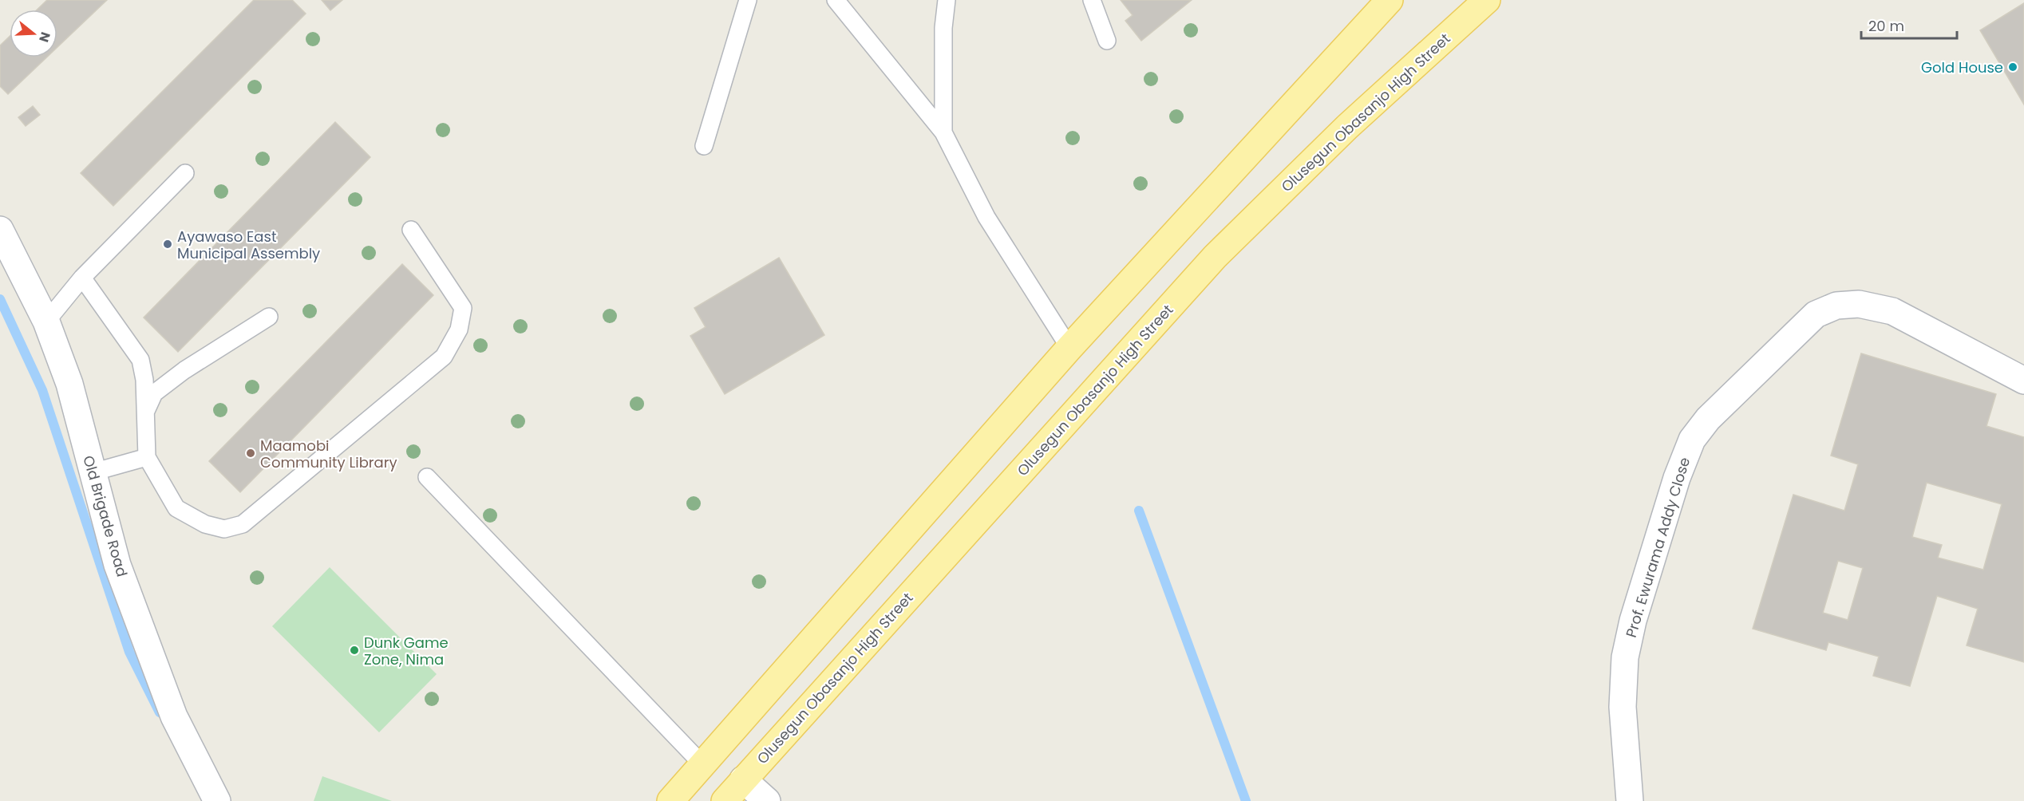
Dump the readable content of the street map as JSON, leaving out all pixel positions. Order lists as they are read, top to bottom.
{
  "streets": {
    "main road": ["Olusegun Obasanjo High Street"],
    "street": ["Old Brigade Road", "Prof. Ewurama Addy Close"]
  },
  "places": [
    "Gold House",
    "Ayawaso East Municipal Assembly",
    "Maamobi Community Library",
    "Dunk Game Zone, Nima"
  ],
  "scale_bar": "20 m",
  "north": "right"
}
